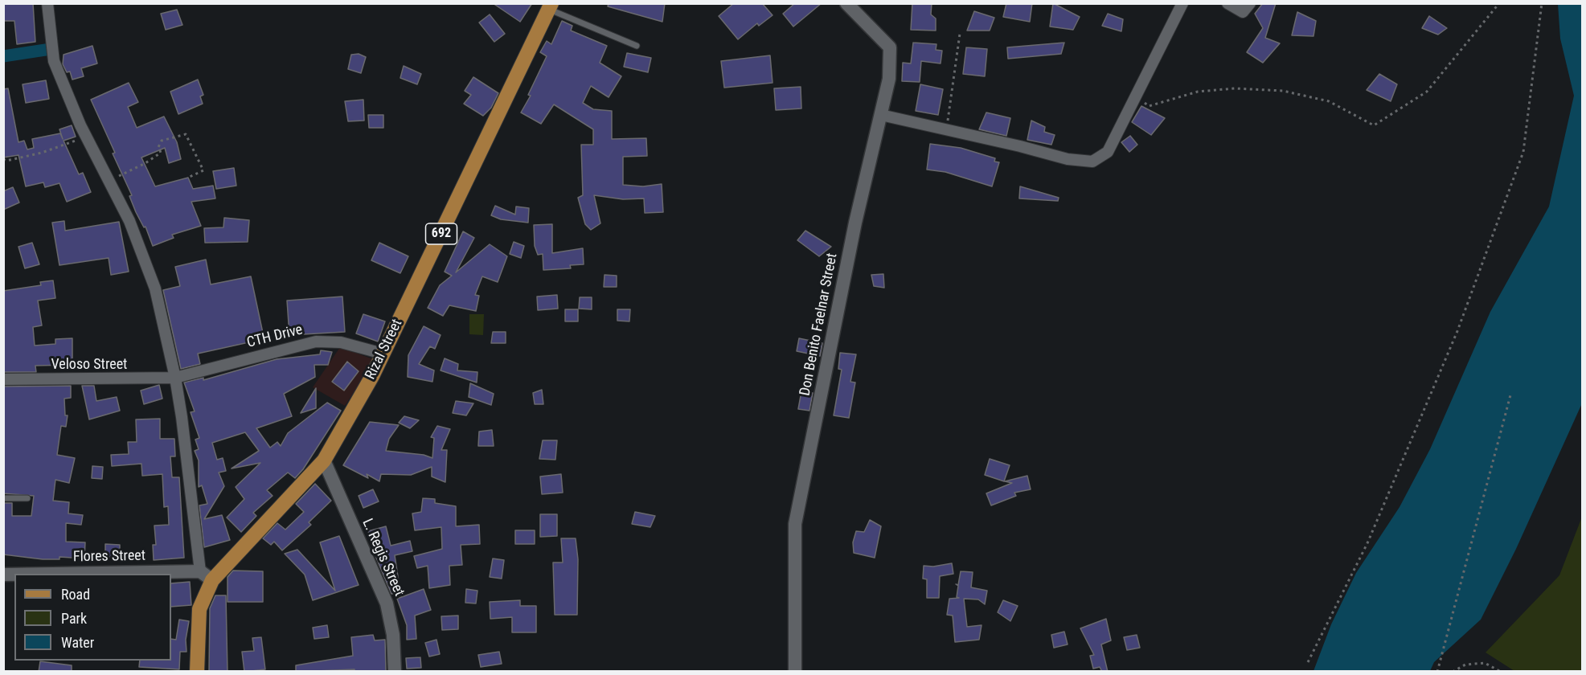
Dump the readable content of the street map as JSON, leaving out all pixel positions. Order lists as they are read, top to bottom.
{
  "streets": {
    "main road": ["692", "Rizal Street"],
    "street": [
      "Don Benito Faelnar Street",
      "CTH Drive",
      "Veloso Street",
      "Flores Street",
      "L. Regis Street"
    ]
  },
  "crossings": [
    ["CTH Drive", "Rizal Street"],
    ["CTH Drive", "Veloso Street"],
    ["Rizal Street", "Flores Street"],
    ["Rizal Street", "L. Regis Street"]
  ],
  "legend": ["Road", "Park", "Water"]
}
